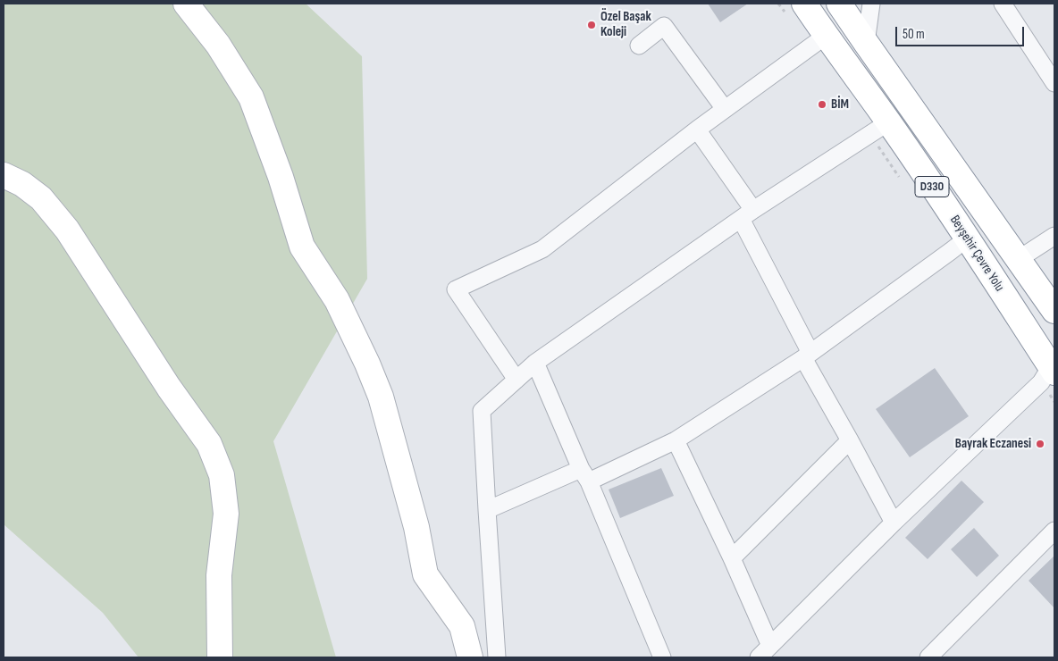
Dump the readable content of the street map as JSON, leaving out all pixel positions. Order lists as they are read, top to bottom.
{
  "streets": {
    "main road": ["D330", "Beyşehir Çevre Yolu"]
  },
  "places": ["Özel Başak Koleji", "BİM", "Bayrak Eczanesi"],
  "scale_bar": "50 m"
}
